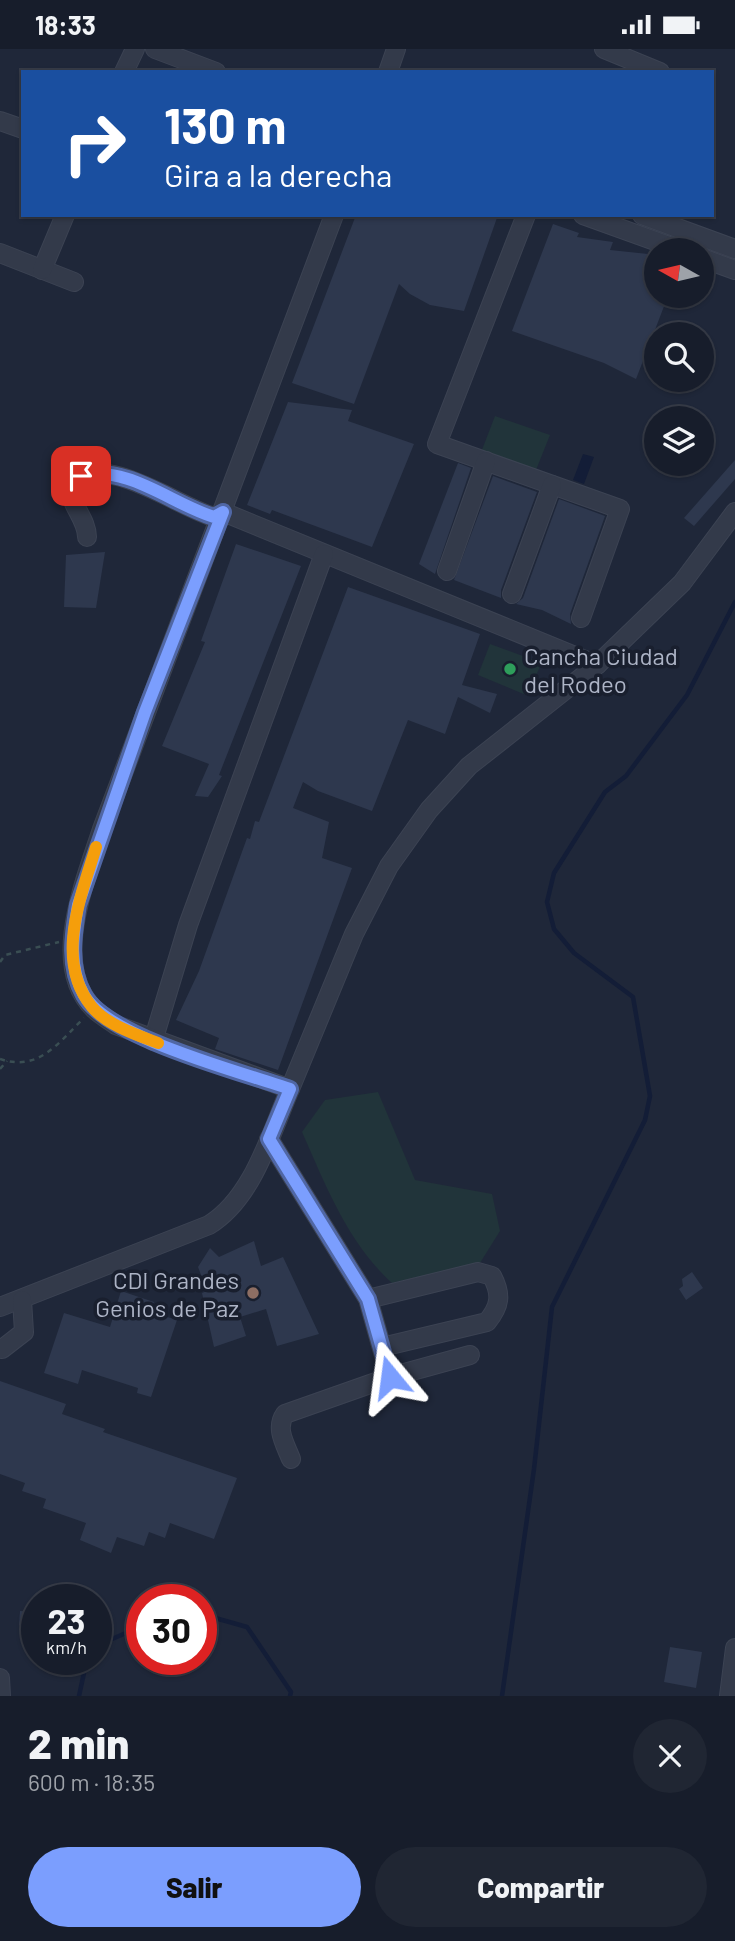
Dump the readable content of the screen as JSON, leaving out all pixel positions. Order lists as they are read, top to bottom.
{
  "places": ["Cancha Ciudad del Rodeo", "CDI Grandes Genios de Paz"],
  "north": "left",
  "page": {
    "status": "18:33",
    "turn": ["130 m", "Gira a la derecha"],
    "speed": "23 km/h",
    "limit": "30",
    "heading": ["2 min", "600 m · 18:35"],
    "buttons": ["Salir", "Compartir"]
  }
}
